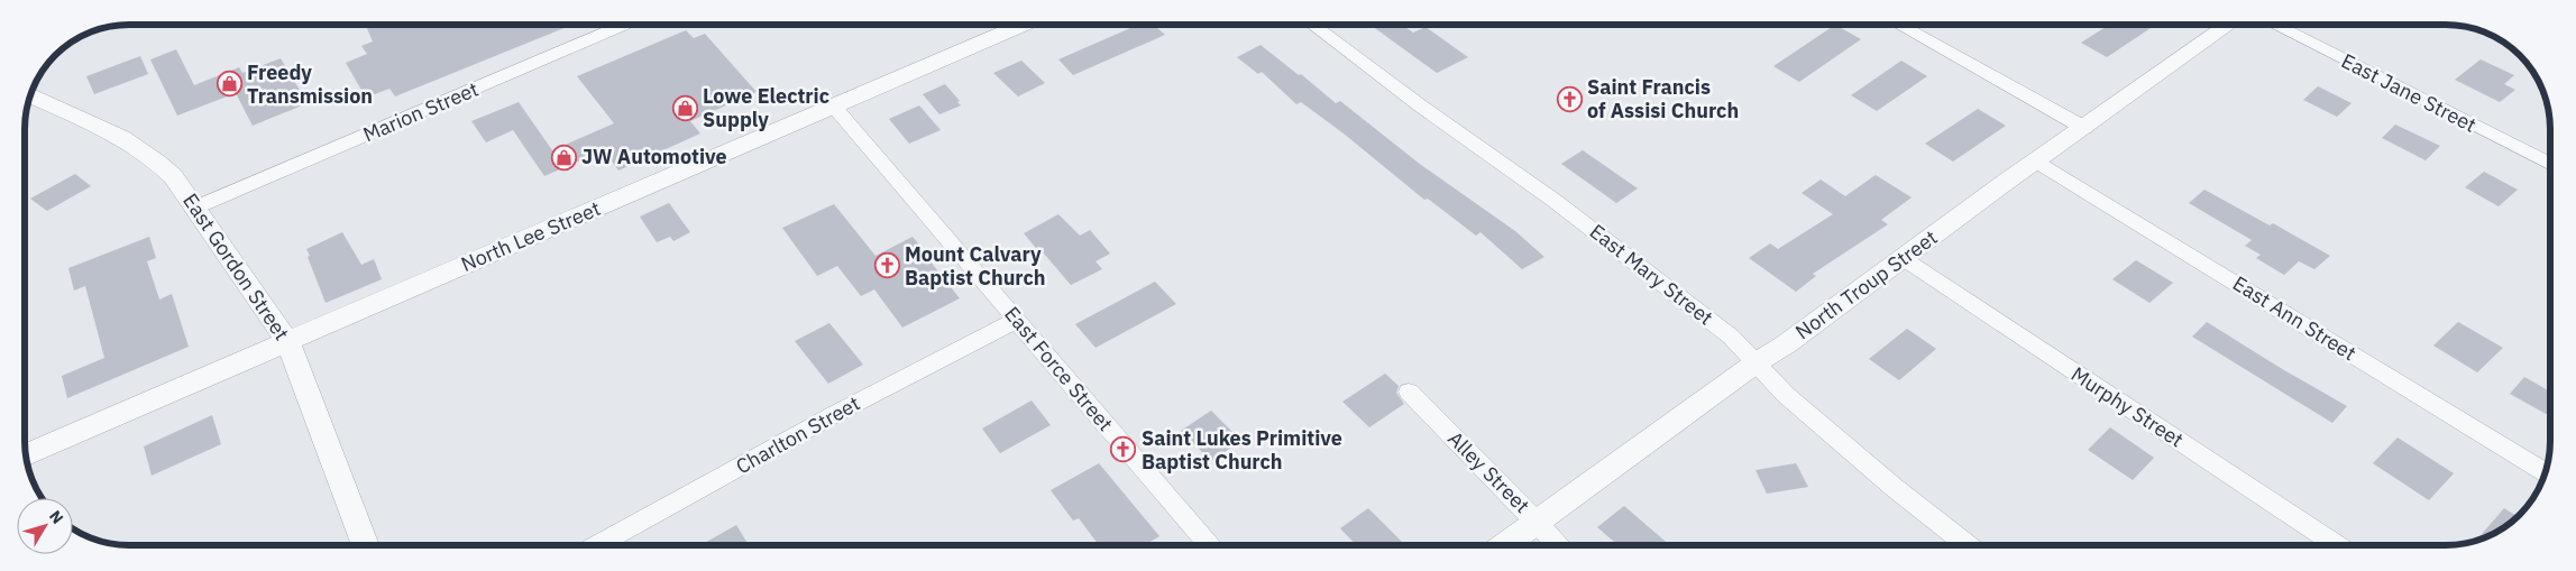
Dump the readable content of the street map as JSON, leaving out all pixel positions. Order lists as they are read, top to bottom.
{
  "streets": {
    "street": [
      "East Jane Street",
      "Marion Street",
      "North Lee Street",
      "East Gordon Street",
      "East Mary Street",
      "North Troup Street",
      "East Ann Street",
      "East Force Street",
      "Murphy Street",
      "Charlton Street",
      "Alley Street"
    ]
  },
  "crossings": [
    ["Marion Street", "East Gordon Street"],
    ["North Lee Street", "East Gordon Street"],
    ["North Lee Street", "East Force Street"],
    ["East Mary Street", "North Troup Street"],
    ["North Troup Street", "East Ann Street"],
    ["North Troup Street", "Murphy Street"],
    ["North Troup Street", "Alley Street"],
    ["East Force Street", "Charlton Street"]
  ],
  "places": {
    "shop": ["Freedy Transmission", "Lowe Electric Supply", "JW Automotive"],
    "church": ["Saint Francis of Assisi Church", "Mount Calvary Baptist Church", "Saint Lukes Primitive Baptist Church"]
  },
  "north": "top right"
}
